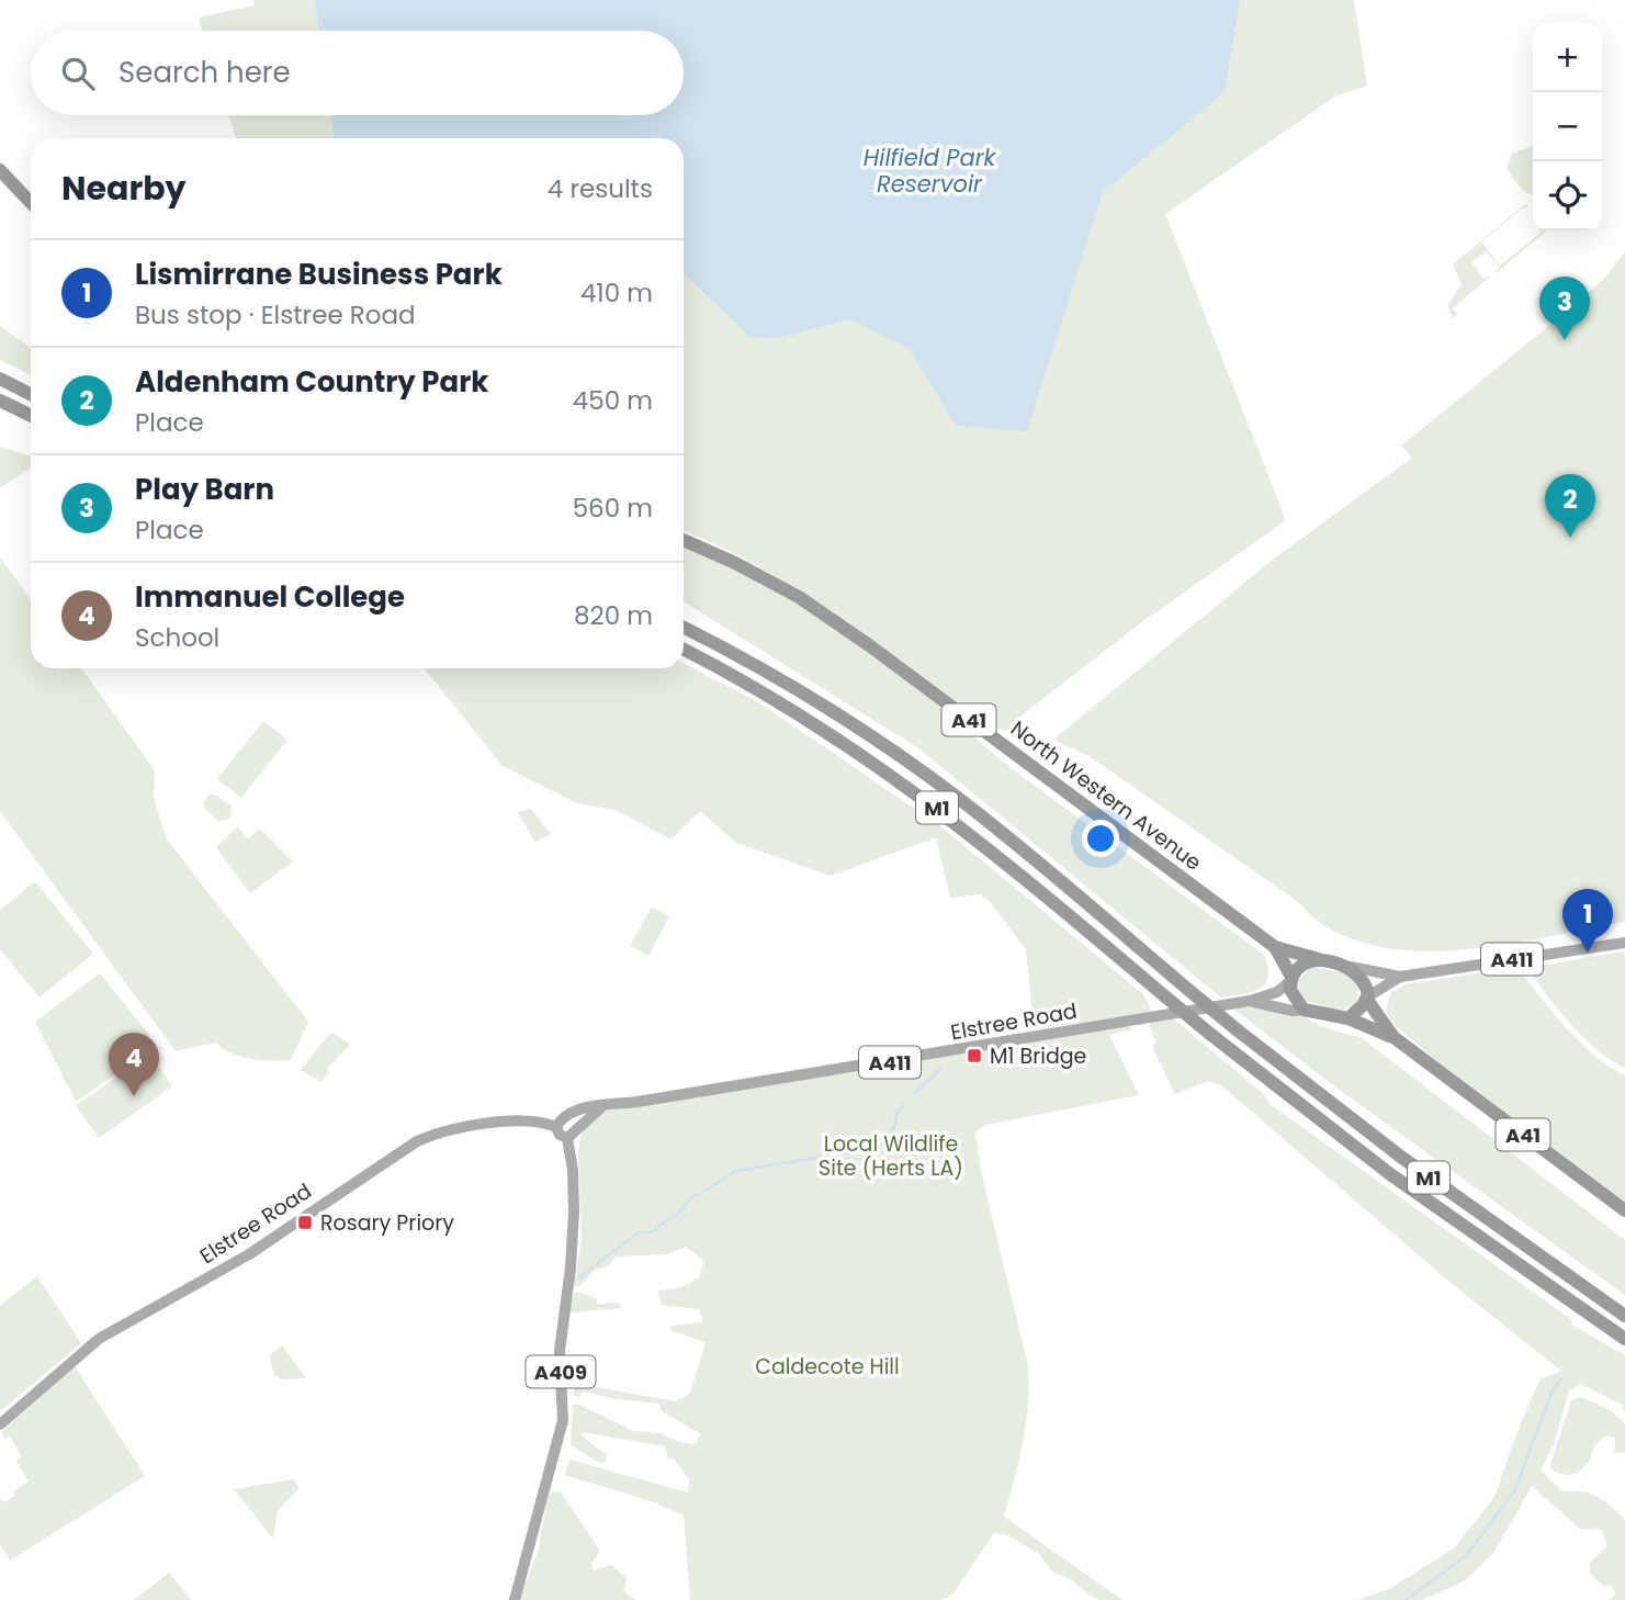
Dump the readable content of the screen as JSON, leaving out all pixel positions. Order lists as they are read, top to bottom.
{
  "streets": {
    "highway": ["A41", "North Western Avenue", "M1"],
    "main road": ["A411", "Elstree Road", "A409"]
  },
  "crossings": [
    ["A41", "North Western Avenue"],
    ["A41", "A411"],
    ["A41", "Elstree Road"],
    ["North Western Avenue", "A411"],
    ["North Western Avenue", "Elstree Road"],
    ["M1", "Elstree Road"],
    ["A411", "Elstree Road"],
    ["Elstree Road", "A409"]
  ],
  "water": ["Hilfield Park Reservoir"],
  "parks": ["Local Wildlife Site (Herts LA)", "Caldecote Hill"],
  "places": {
    "transit": ["M1 Bridge", "Rosary Priory"]
  },
  "page": {
    "map_buttons": ["+", "−"],
    "search": "Search here",
    "heading": ["Nearby", "4 results"],
    "list": [
      {
        "mark": "1",
        "name": "Lismirrane Business Park",
        "note": "Bus stop · Elstree Road",
        "value": "410 m"
      },
      {
        "mark": "2",
        "name": "Aldenham Country Park",
        "note": "Place",
        "value": "450 m"
      },
      {
        "mark": "3",
        "name": "Play Barn",
        "note": "Place",
        "value": "560 m"
      },
      {
        "mark": "4",
        "name": "Immanuel College",
        "note": "School",
        "value": "820 m"
      }
    ],
    "pins": [
      "3",
      "2",
      "1",
      "4"
    ]
  }
}
